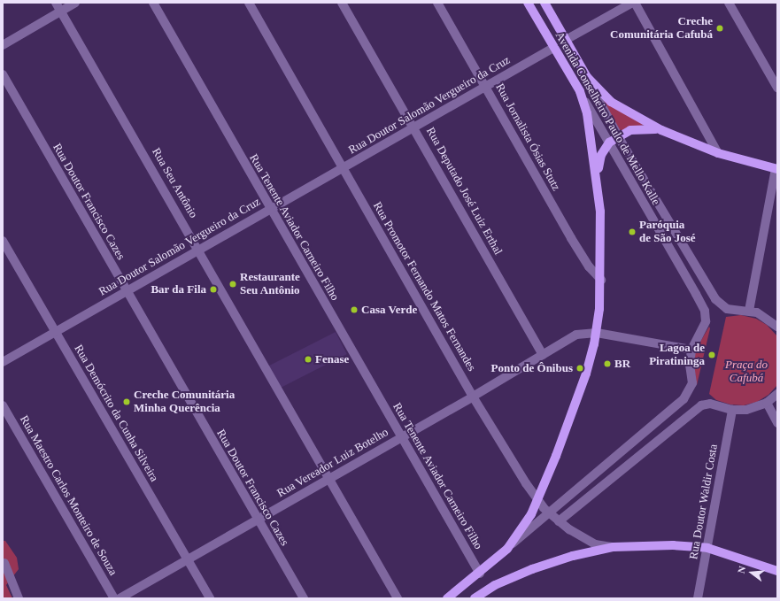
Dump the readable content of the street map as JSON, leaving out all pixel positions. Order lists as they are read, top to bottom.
{
  "streets": {
    "main road": ["Avenida Conselheiro Paulo de Mello Kalle"],
    "street": [
      "Rua Doutor Salomão Vergueiro da Cruz",
      "Rua Jornalista Ósias Stutz",
      "Rua Seu Antônio",
      "Rua Deputado José Luiz Erthal",
      "Rua Doutor Francisco Cazes",
      "Rua Tenente Aviador Carneiro Filho",
      "Rua Promotor Fernando Matos Fernandes",
      "Rua Demócrito da Cunha Silveira",
      "Rua Vereador Luiz Botelho",
      "Rua Maestro Carlos Monteiro de Souza",
      "Rua Doutor Waldir Costa"
    ]
  },
  "crossings": [
    ["Rua Doutor Salomão Vergueiro da Cruz", "Avenida Conselheiro Paulo de Mello Kalle"],
    ["Rua Doutor Salomão Vergueiro da Cruz", "Rua Jornalista Ósias Stutz"],
    ["Rua Doutor Salomão Vergueiro da Cruz", "Rua Seu Antônio"],
    ["Rua Doutor Salomão Vergueiro da Cruz", "Rua Deputado José Luiz Erthal"],
    ["Rua Doutor Salomão Vergueiro da Cruz", "Rua Doutor Francisco Cazes"],
    ["Rua Doutor Salomão Vergueiro da Cruz", "Rua Tenente Aviador Carneiro Filho"],
    ["Rua Doutor Salomão Vergueiro da Cruz", "Rua Promotor Fernando Matos Fernandes"],
    ["Rua Doutor Salomão Vergueiro da Cruz", "Rua Demócrito da Cunha Silveira"],
    ["Avenida Conselheiro Paulo de Mello Kalle", "Rua Vereador Luiz Botelho"],
    ["Rua Seu Antônio", "Rua Vereador Luiz Botelho"],
    ["Rua Deputado José Luiz Erthal", "Rua Vereador Luiz Botelho"],
    ["Rua Doutor Francisco Cazes", "Rua Vereador Luiz Botelho"],
    ["Rua Tenente Aviador Carneiro Filho", "Rua Vereador Luiz Botelho"],
    ["Rua Promotor Fernando Matos Fernandes", "Rua Vereador Luiz Botelho"],
    ["Rua Demócrito da Cunha Silveira", "Rua Vereador Luiz Botelho"]
  ],
  "parks": ["Praça do Cafubá"],
  "places": [
    "Creche Comunitária Cafubá",
    "Paróquia de São José",
    "Restaurante Seu Antônio",
    "Bar da Fila",
    "Casa Verde",
    "Lagoa de Piratininga",
    "Fenase",
    "BR",
    "Ponto de Ônibus",
    "Creche Comunitária Minha Querência"
  ],
  "north": "left"
}
